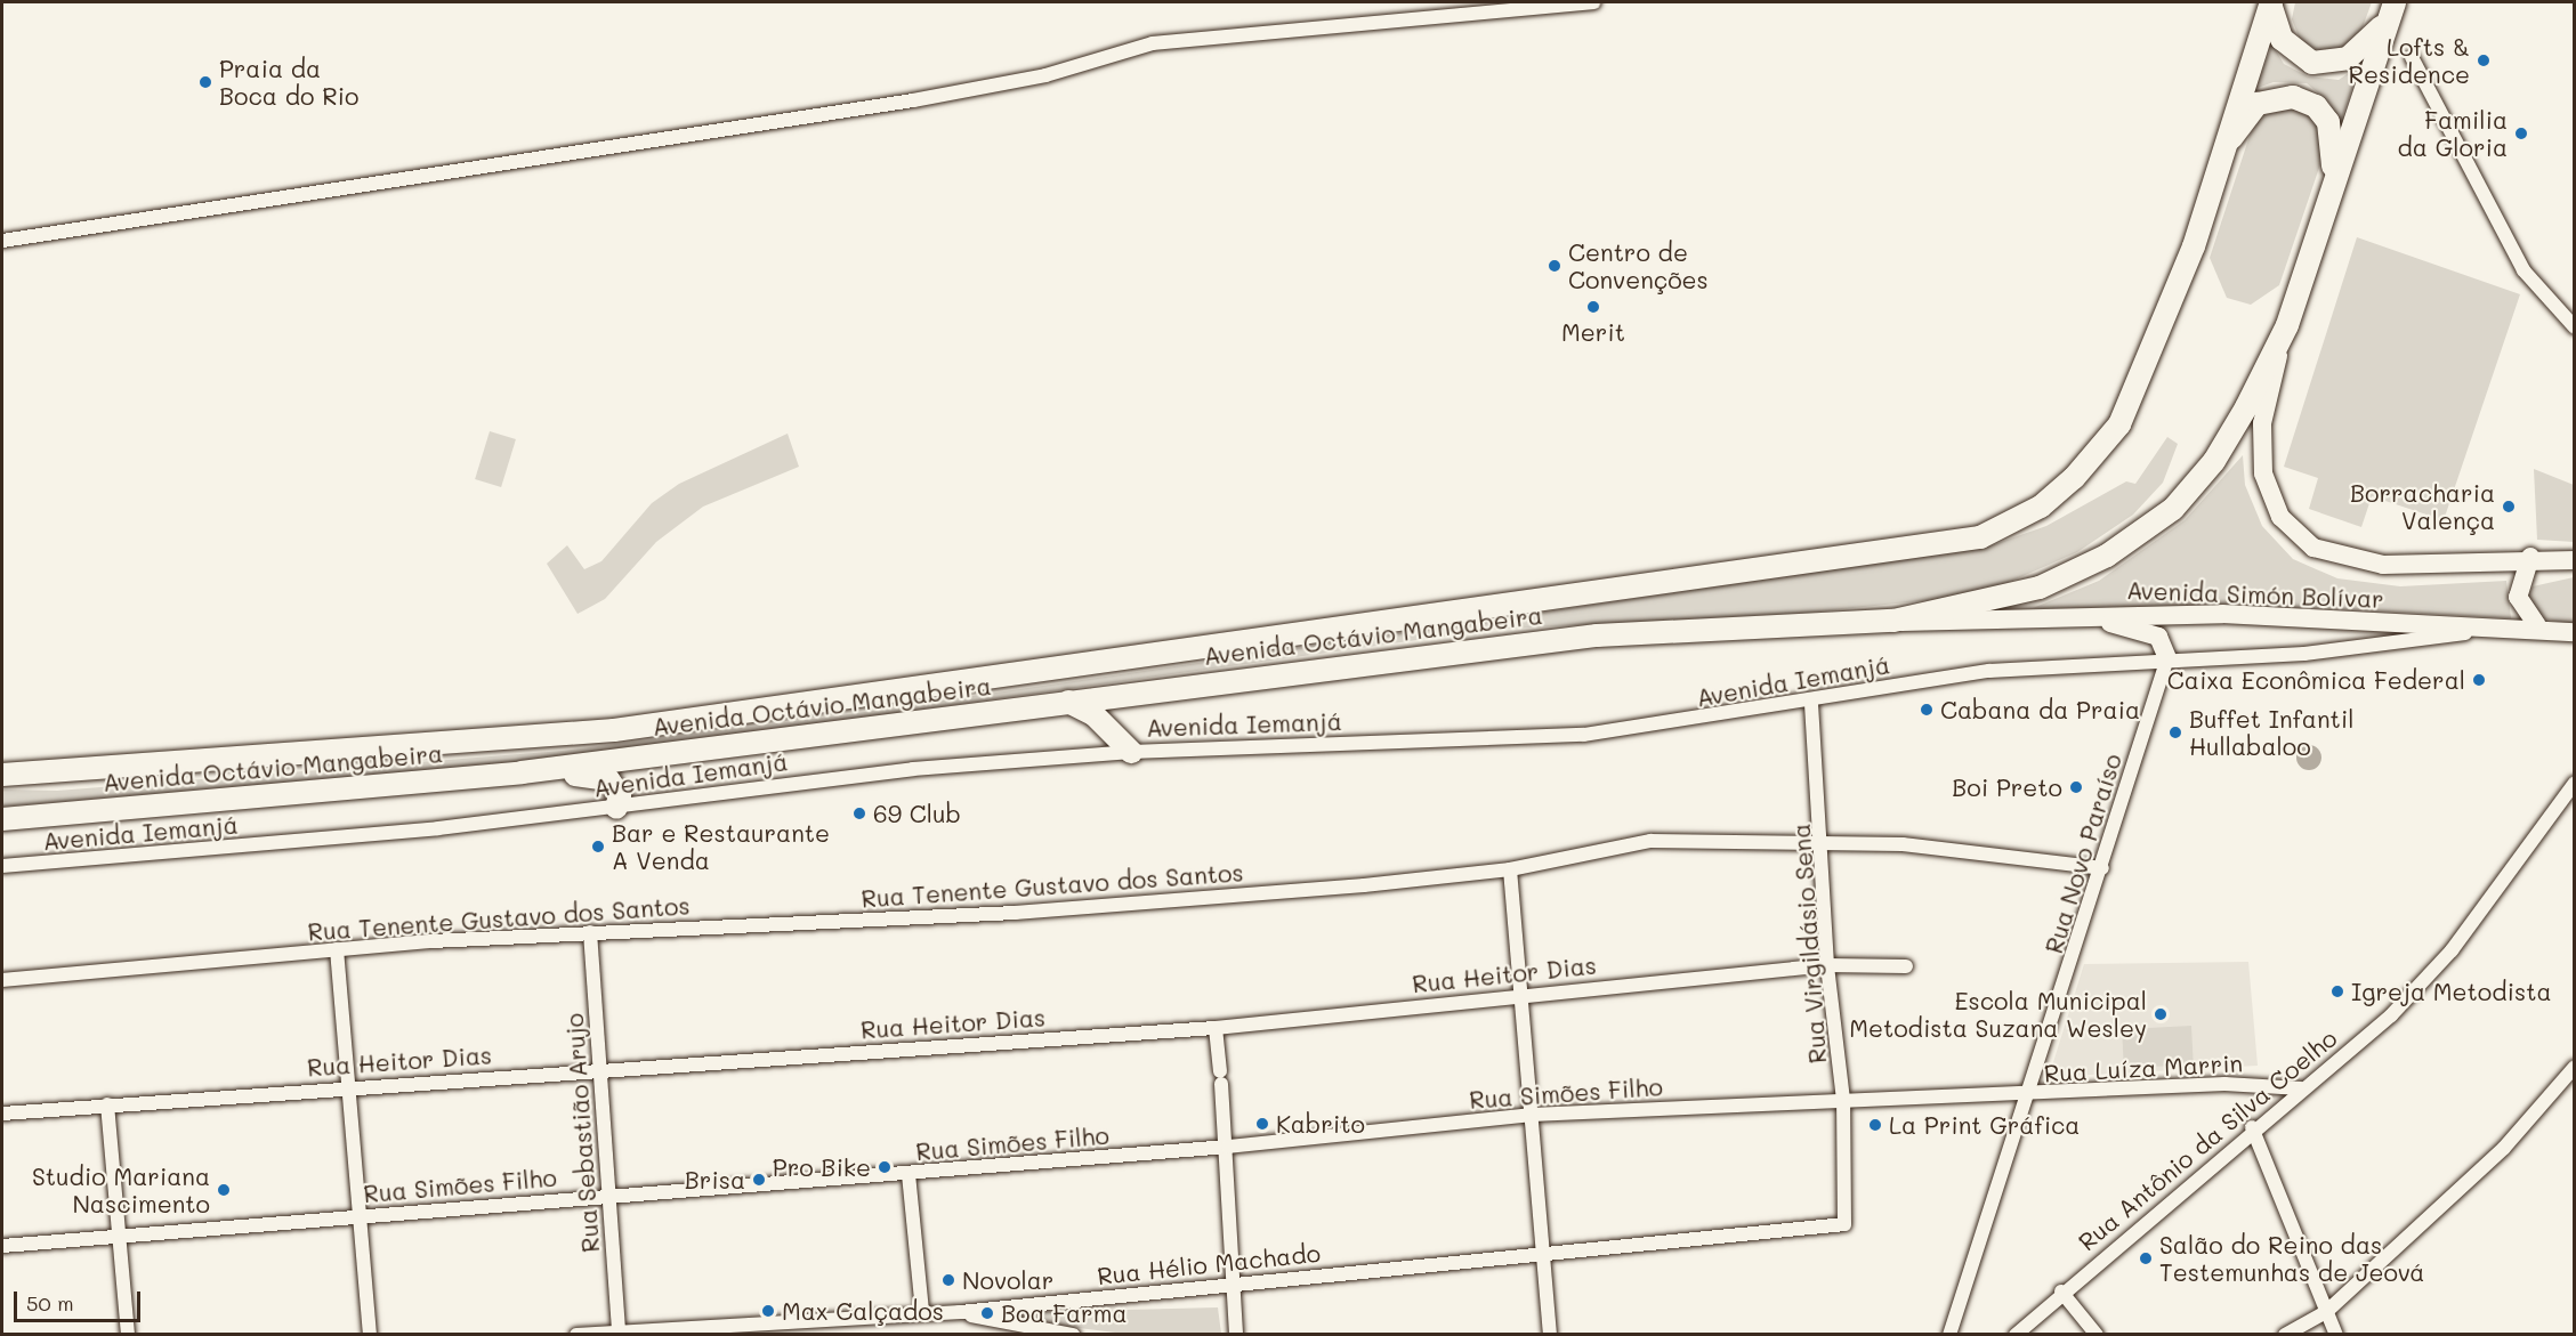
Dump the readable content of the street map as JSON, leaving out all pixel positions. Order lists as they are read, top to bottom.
{
  "streets": {
    "main road": ["Avenida Octávio Mangabeira"],
    "street": [
      "Avenida Simón Bolívar",
      "Avenida Iemanjá",
      "Rua Novo Paraíso",
      "Rua Tenente Gustavo dos Santos",
      "Rua Virgildásio Sena",
      "Rua Heitor Dias",
      "Rua Luíza Marrin",
      "Rua Simões Filho",
      "Rua Sebastião Arujo",
      "Rua Antônio da Silva Coelho",
      "Rua Hélio Machado"
    ]
  },
  "crossings": [
    ["Avenida Simón Bolívar", "Avenida Octávio Mangabeira"],
    ["Avenida Simón Bolívar", "Avenida Iemanjá"],
    ["Avenida Iemanjá", "Rua Novo Paraíso"],
    ["Avenida Iemanjá", "Rua Virgildásio Sena"],
    ["Rua Novo Paraíso", "Rua Tenente Gustavo dos Santos"],
    ["Rua Novo Paraíso", "Rua Luíza Marrin"],
    ["Rua Novo Paraíso", "Rua Simões Filho"],
    ["Rua Tenente Gustavo dos Santos", "Rua Virgildásio Sena"],
    ["Rua Tenente Gustavo dos Santos", "Rua Sebastião Arujo"],
    ["Rua Virgildásio Sena", "Rua Heitor Dias"],
    ["Rua Virgildásio Sena", "Rua Simões Filho"],
    ["Rua Virgildásio Sena", "Rua Hélio Machado"],
    ["Rua Heitor Dias", "Rua Sebastião Arujo"],
    ["Rua Luíza Marrin", "Rua Simões Filho"],
    ["Rua Luíza Marrin", "Rua Antônio da Silva Coelho"],
    ["Rua Simões Filho", "Rua Sebastião Arujo"],
    ["Rua Sebastião Arujo", "Rua Hélio Machado"]
  ],
  "places": [
    "Lofts & Residence",
    "Praia da Boca do Rio",
    "Familia da Gloria",
    "Centro de Convenções",
    "Merit",
    "Borracharia Valença",
    "Caixa Econômica Federal",
    "Cabana da Praia",
    "Buffet Infantil Hullabaloo",
    "Boi Preto",
    "69 Club",
    "Bar e Restaurante A Venda",
    "Igreja Metodista",
    "Escola Municipal Metodista Suzana Wesley",
    "Kabrito",
    "La Print Gráfica",
    "Pro Bike",
    "Brisa",
    "Studio Mariana Nascimento",
    "Salão do Reino das Testemunhas de Jeová",
    "Novolar",
    "Max Calçados",
    "Boa Farma"
  ],
  "scale_bar": "50 m"
}
